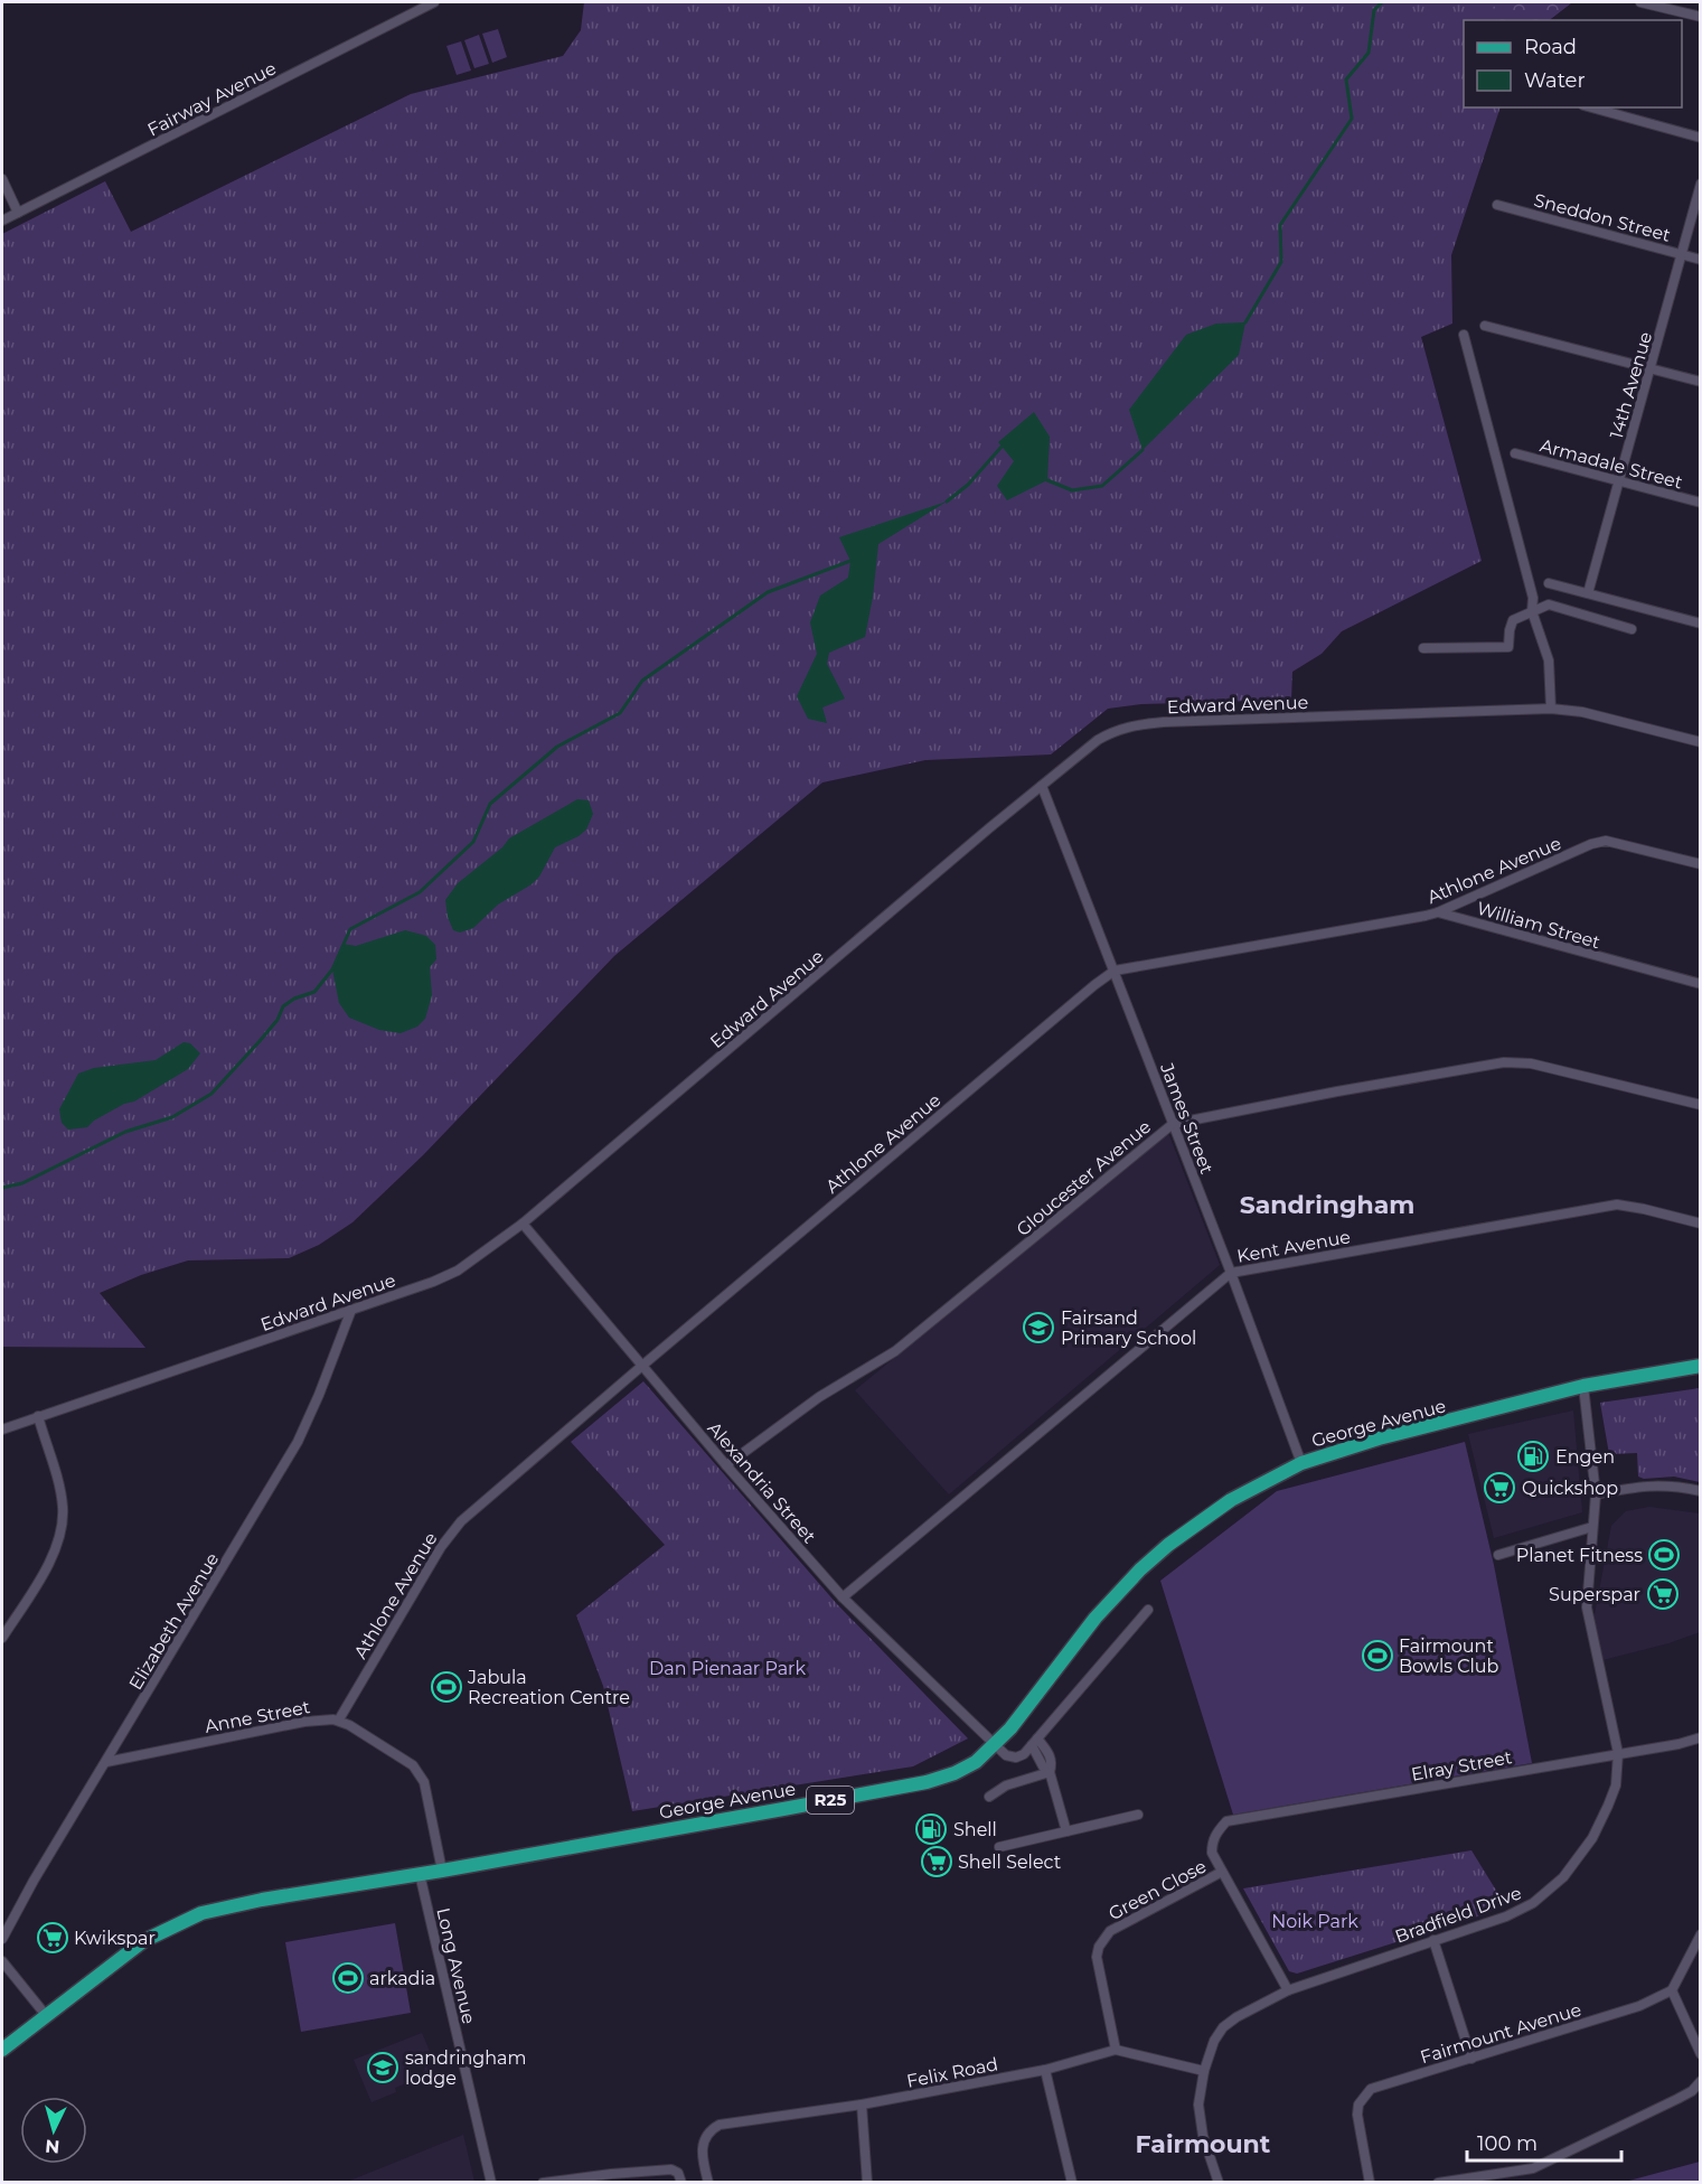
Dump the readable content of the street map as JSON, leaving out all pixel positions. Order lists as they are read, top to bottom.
{
  "streets": {
    "main road": ["George Avenue", "R25"],
    "street": [
      "Fairway Avenue",
      "Sneddon Street",
      "14th Avenue",
      "Armadale Street",
      "Edward Avenue",
      "Athlone Avenue",
      "William Street",
      "James Street",
      "Gloucester Avenue",
      "Kent Avenue",
      "Alexandria Street",
      "Elizabeth Avenue",
      "Anne Street",
      "Elray Street",
      "Green Close",
      "Bradfield Drive",
      "Long Avenue",
      "Fairmount Avenue",
      "Felix Road"
    ]
  },
  "crossings": [
    ["Sneddon Street", "14th Avenue"],
    ["14th Avenue", "Armadale Street"],
    ["Edward Avenue", "James Street"],
    ["Edward Avenue", "Alexandria Street"],
    ["Edward Avenue", "Elizabeth Avenue"],
    ["Athlone Avenue", "William Street"],
    ["Athlone Avenue", "James Street"],
    ["Athlone Avenue", "Alexandria Street"],
    ["Athlone Avenue", "Anne Street"],
    ["James Street", "Gloucester Avenue"],
    ["James Street", "Kent Avenue"],
    ["James Street", "George Avenue"],
    ["Gloucester Avenue", "Alexandria Street"],
    ["Kent Avenue", "Alexandria Street"],
    ["George Avenue", "Alexandria Street"],
    ["George Avenue", "Anne Street"],
    ["George Avenue", "Bradfield Drive"],
    ["George Avenue", "Long Avenue"],
    ["Elizabeth Avenue", "Anne Street"],
    ["Elray Street", "Green Close"],
    ["Elray Street", "Bradfield Drive"],
    ["Green Close", "Bradfield Drive"],
    ["Green Close", "Felix Road"],
    ["Bradfield Drive", "Felix Road"]
  ],
  "districts": ["Sandringham", "Fairmount"],
  "parks": ["Dan Pienaar Park", "Noik Park"],
  "places": {
    "school or university": ["Fairsand Primary School", "sandringham lodge"],
    "fuel station": ["Engen", "Shell"],
    "supermarket": [
      "Quickshop",
      "Superspar",
      "Shell Select",
      "Kwikspar"
    ],
    "sports": [
      "Planet Fitness",
      "Fairmount Bowls Club",
      "Jabula Recreation Centre",
      "arkadia"
    ]
  },
  "legend": ["Road", "Water"],
  "scale_bar": "100 m",
  "north": "bottom"
}
